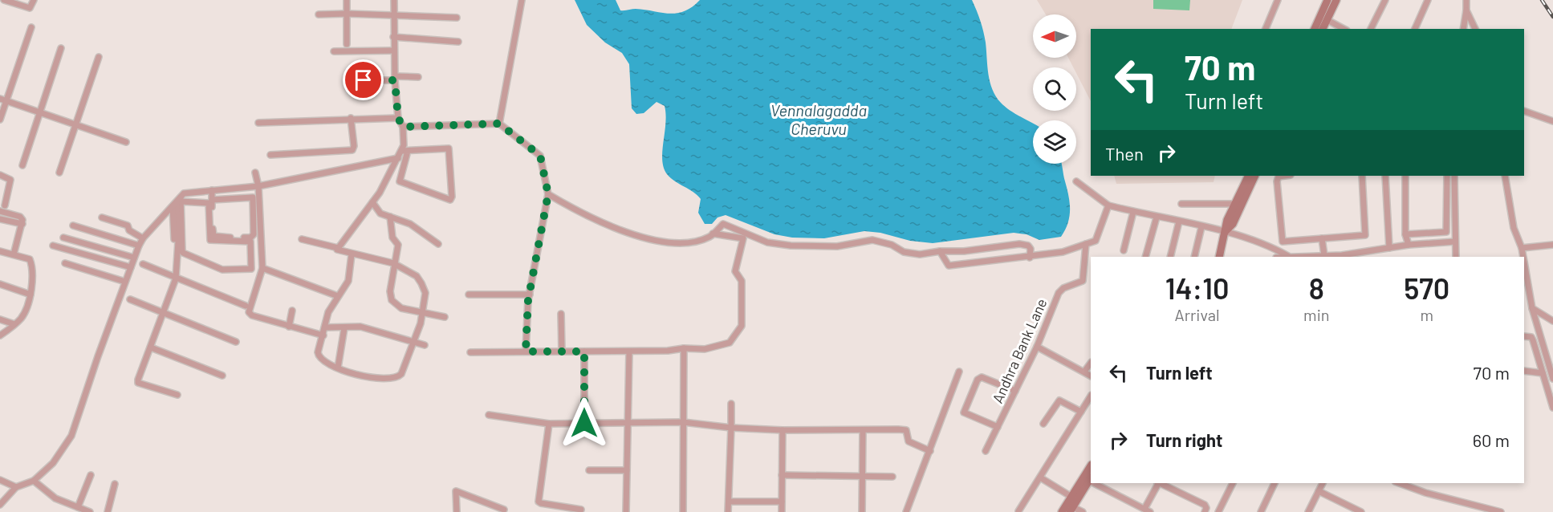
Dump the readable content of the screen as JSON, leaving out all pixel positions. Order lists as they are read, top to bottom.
{
  "streets": {
    "street": ["Andhra Bank Lane"]
  },
  "water": ["Vennalagadda Cheruvu"],
  "north": "left",
  "page": {
    "turn": ["70 m", "Turn left"],
    "then": "Then",
    "eta": [
      "14:10",
      "Arrival",
      "8",
      "min",
      "570",
      "m"
    ],
    "list": [
      {
        "name": "Turn left",
        "value": "70 m"
      },
      {
        "name": "Turn right",
        "value": "60 m"
      }
    ]
  }
}
